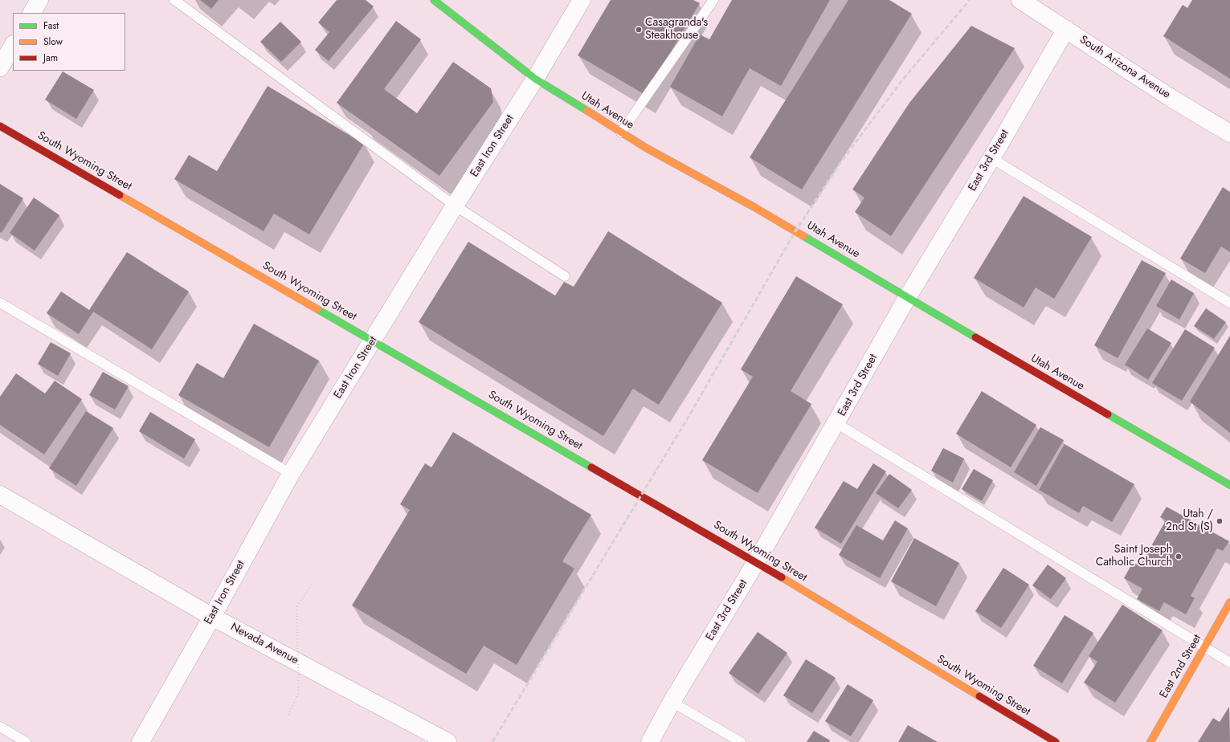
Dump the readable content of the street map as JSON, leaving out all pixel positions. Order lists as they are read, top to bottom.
{
  "streets": {
    "street": [
      "South Arizona Avenue",
      "Utah Avenue",
      "East Iron Street",
      "East 3rd Street",
      "South Wyoming Street",
      "Nevada Avenue",
      "East 2nd Street"
    ]
  },
  "crossings": [
    ["South Arizona Avenue", "East 3rd Street"],
    ["Utah Avenue", "East Iron Street"],
    ["Utah Avenue", "East 3rd Street"],
    ["East Iron Street", "South Wyoming Street"],
    ["East Iron Street", "Nevada Avenue"],
    ["East 3rd Street", "South Wyoming Street"]
  ],
  "places": ["Casagranda's Steakhouse", "Utah / 2nd St (S)", "Saint Joseph Catholic Church"],
  "legend": ["Fast", "Slow", "Jam"]
}
